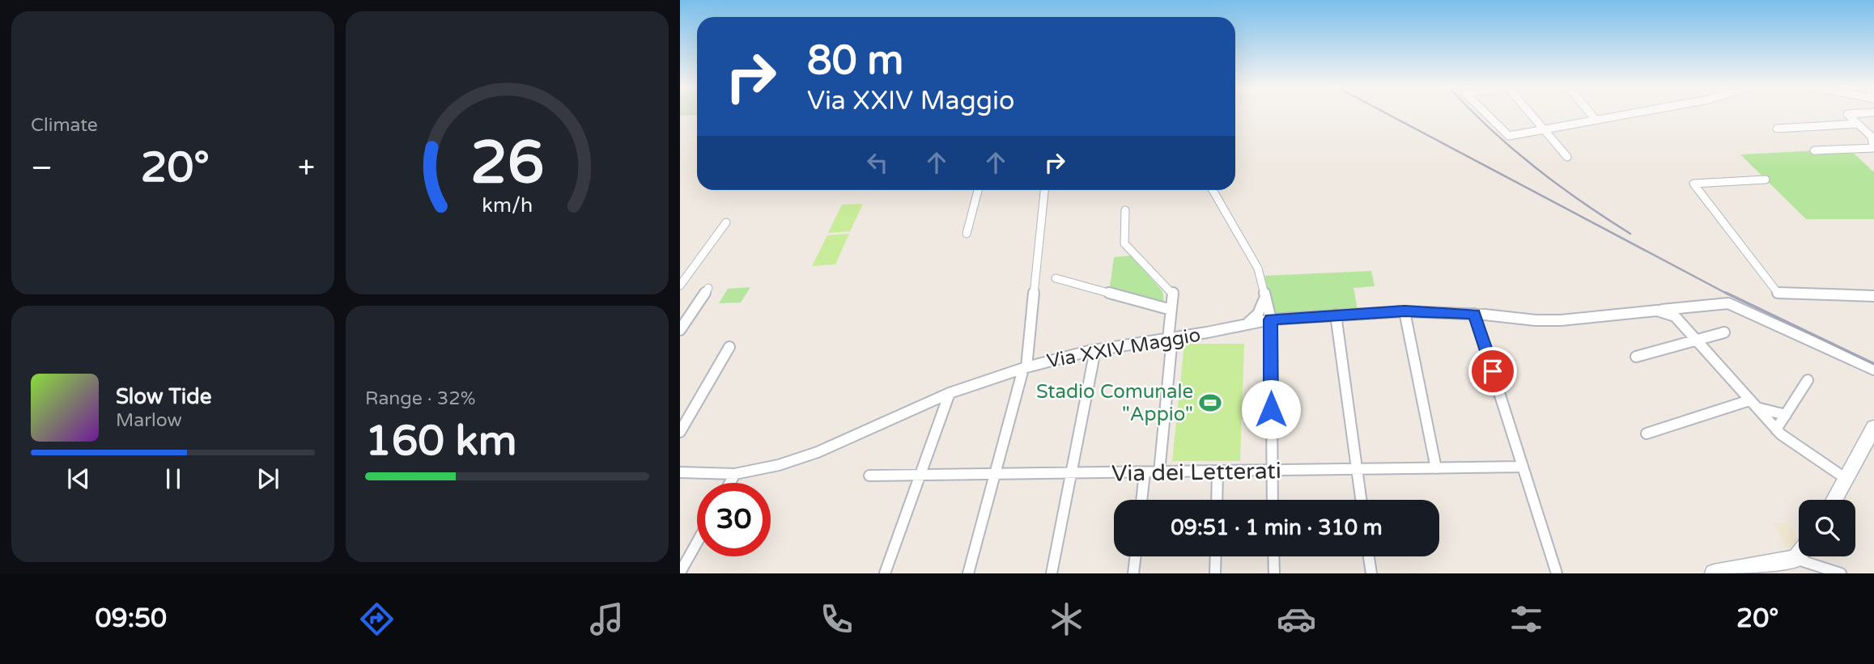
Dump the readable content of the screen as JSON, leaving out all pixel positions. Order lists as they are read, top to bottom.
{
  "streets": {
    "street": ["Via XXIV Maggio", "Via dei Letterati"]
  },
  "places": {
    "sports": ["Stadio Comunale \"Appio\""]
  },
  "page": {
    "tile": [
      "Climate",
      ["Range · 32%", "160 km"]
    ],
    "turn": ["80 m", "Via XXIV Maggio"],
    "heat": ["−", "20°", "+"],
    "song": ["Slow Tide", "Marlow"],
    "limit": "30",
    "trip": "09:51 · 1 min · 310 m",
    "tabs": ["09:50", "20°"],
    "gauge": ["26", "km/h"]
  }
}
